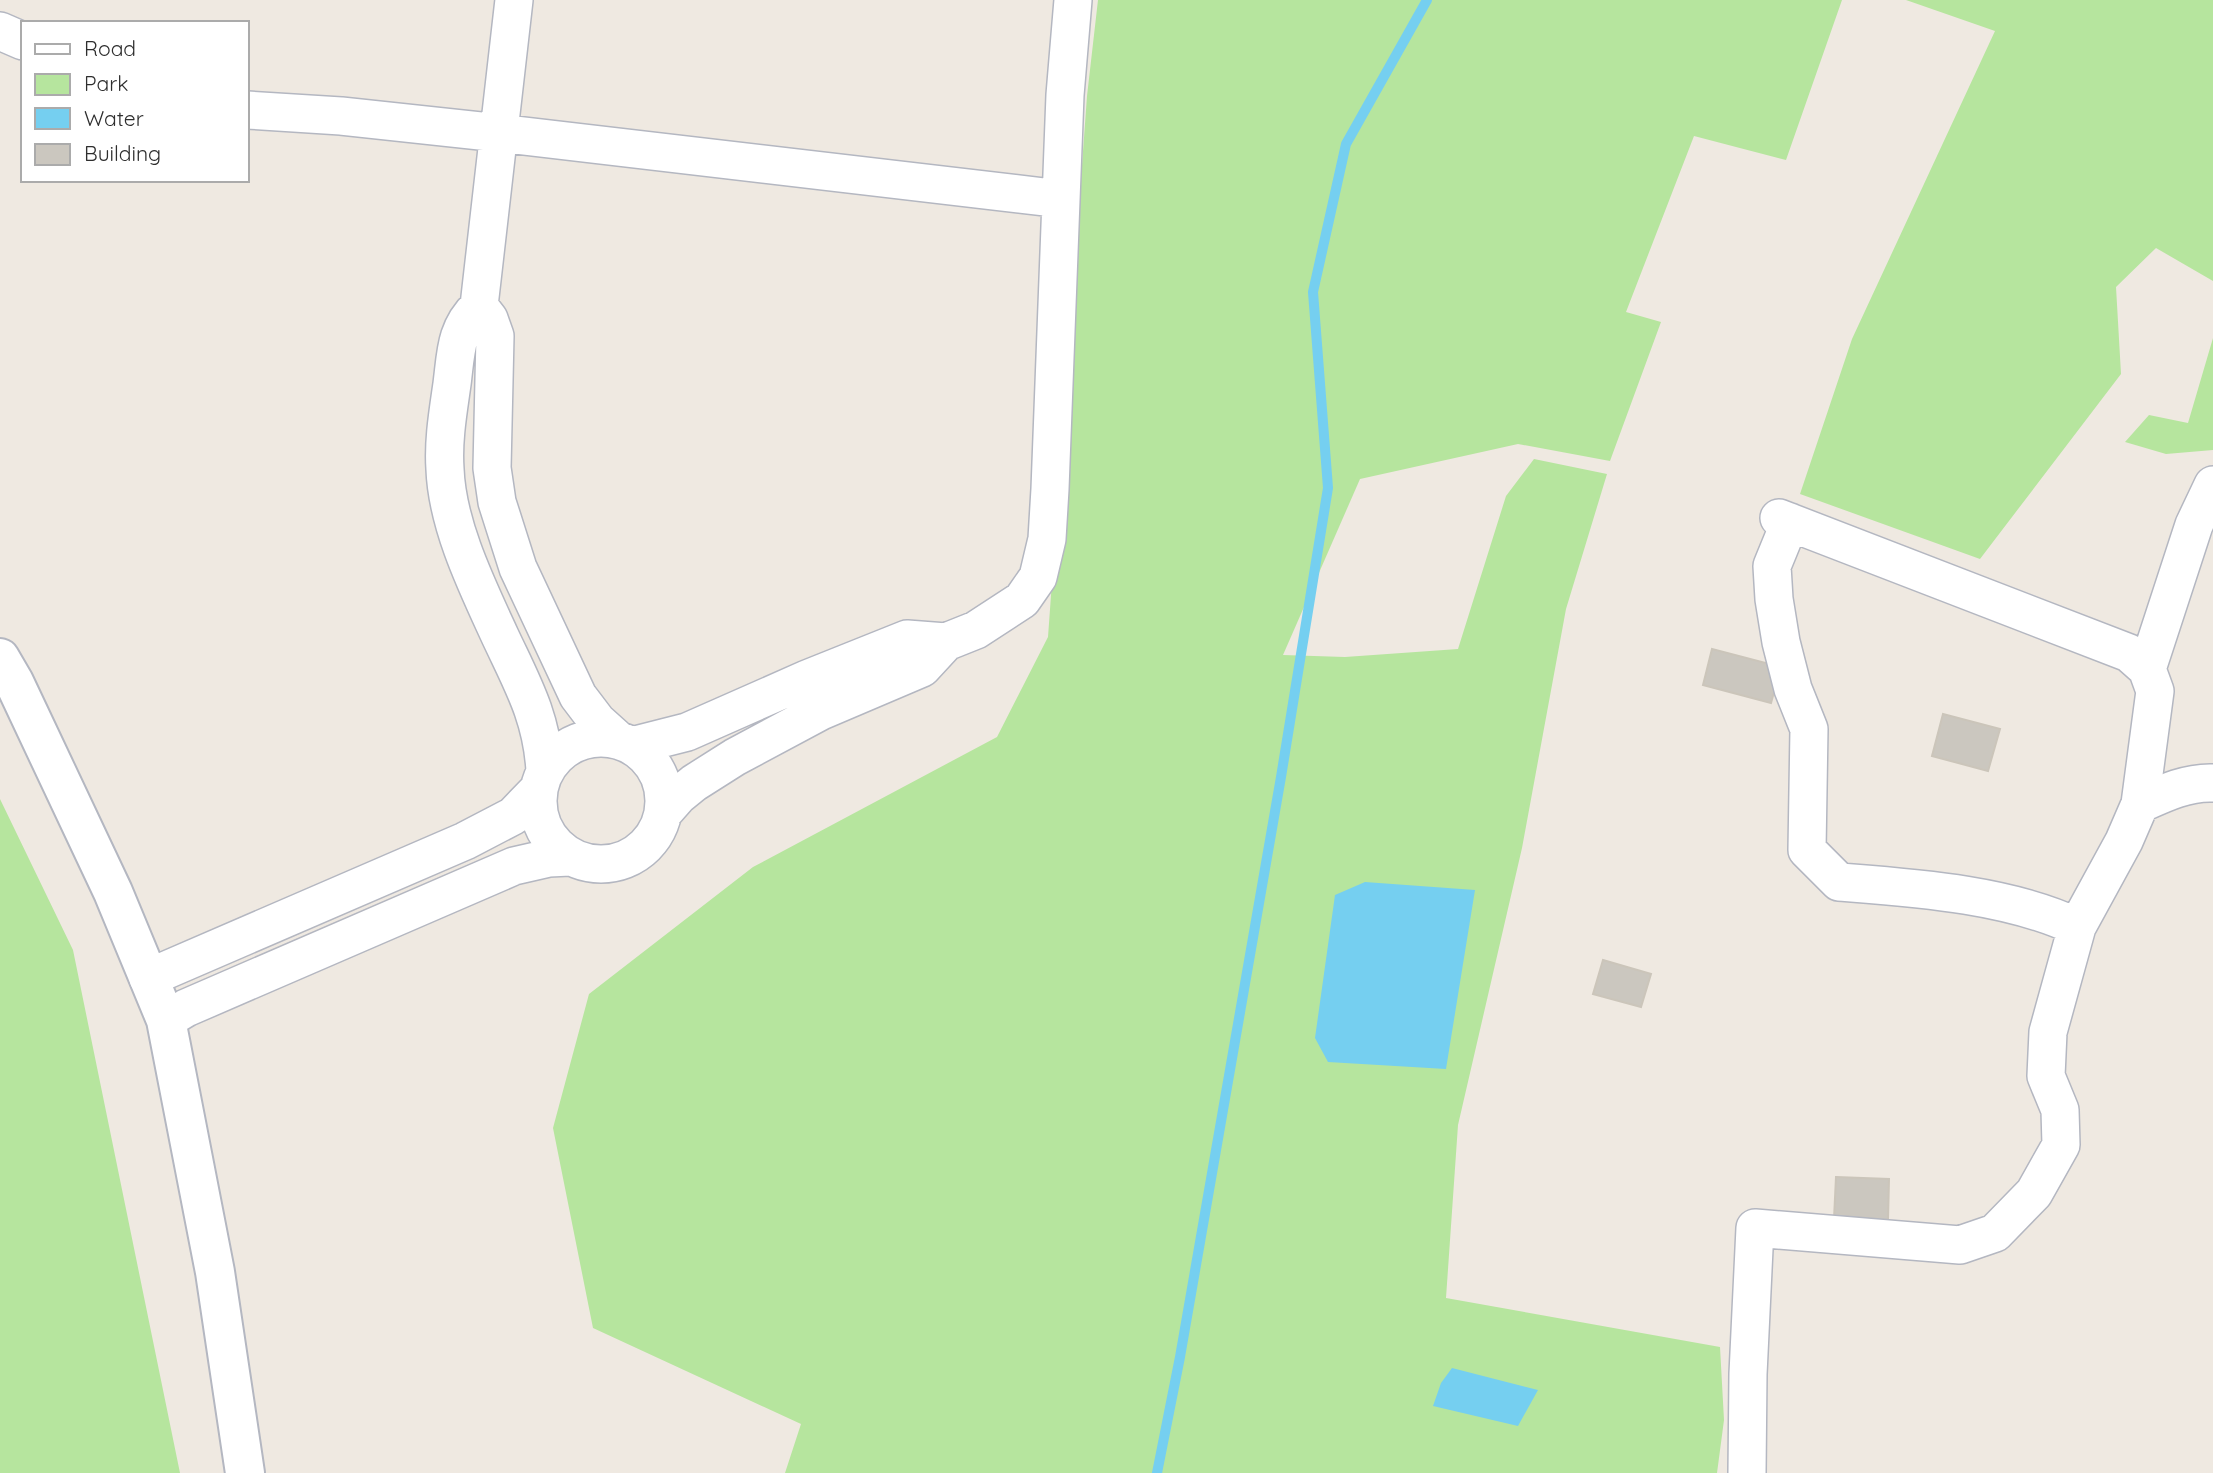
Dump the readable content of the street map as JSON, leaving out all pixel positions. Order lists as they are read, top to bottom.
{
  "legend": [
    "Road",
    "Park",
    "Water",
    "Building"
  ]
}
